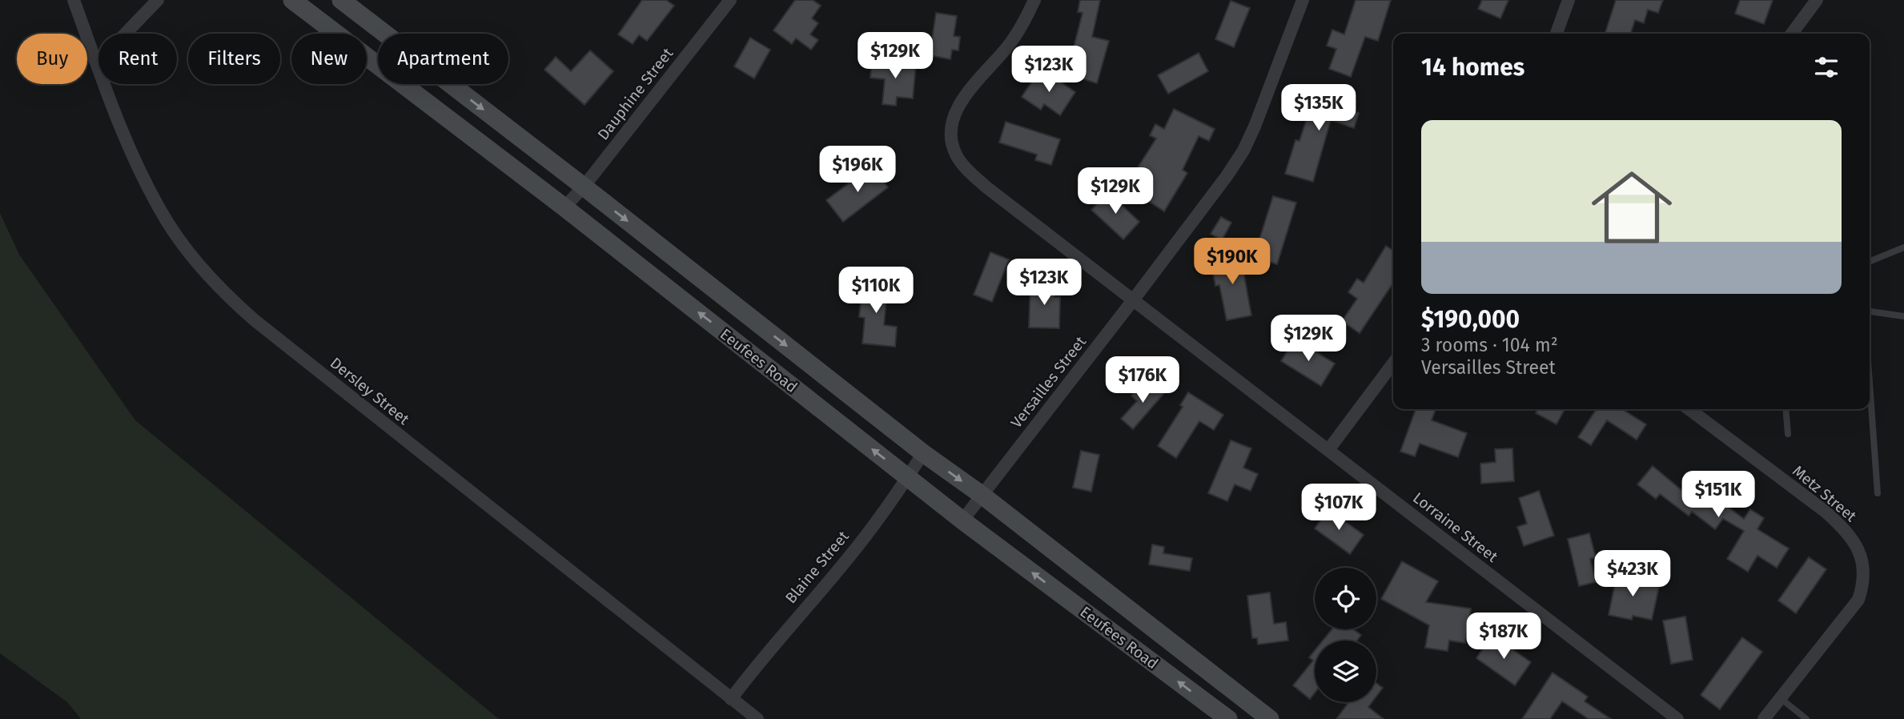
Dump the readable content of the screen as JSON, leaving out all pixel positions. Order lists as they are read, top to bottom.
{
  "streets": {
    "main road": ["Eeufees Road"],
    "street": [
      "Dauphine Street",
      "Versailles Street",
      "Dersley Street",
      "Metz Street",
      "Lorraine Street",
      "Blaine Street"
    ]
  },
  "crossings": [
    ["Dauphine Street", "Eeufees Road"],
    ["Eeufees Road", "Versailles Street"],
    ["Eeufees Road", "Blaine Street"],
    ["Versailles Street", "Lorraine Street"],
    ["Dersley Street", "Blaine Street"]
  ],
  "page": {
    "price": [
      "$129K",
      "$123K",
      "$135K",
      "$196K",
      "$129K",
      "$190K",
      "$123K",
      "$110K",
      "$129K",
      "$176K",
      "$151K",
      "$107K",
      "$423K",
      "$187K"
    ],
    "chip": [
      "Buy",
      "Rent",
      "Filters",
      "New",
      "Apartment"
    ],
    "heading": "14 homes",
    "list": [
      {
        "name": "$190,000",
        "note": "3 rooms · 104 m² · Versailles Street"
      }
    ]
  }
}
